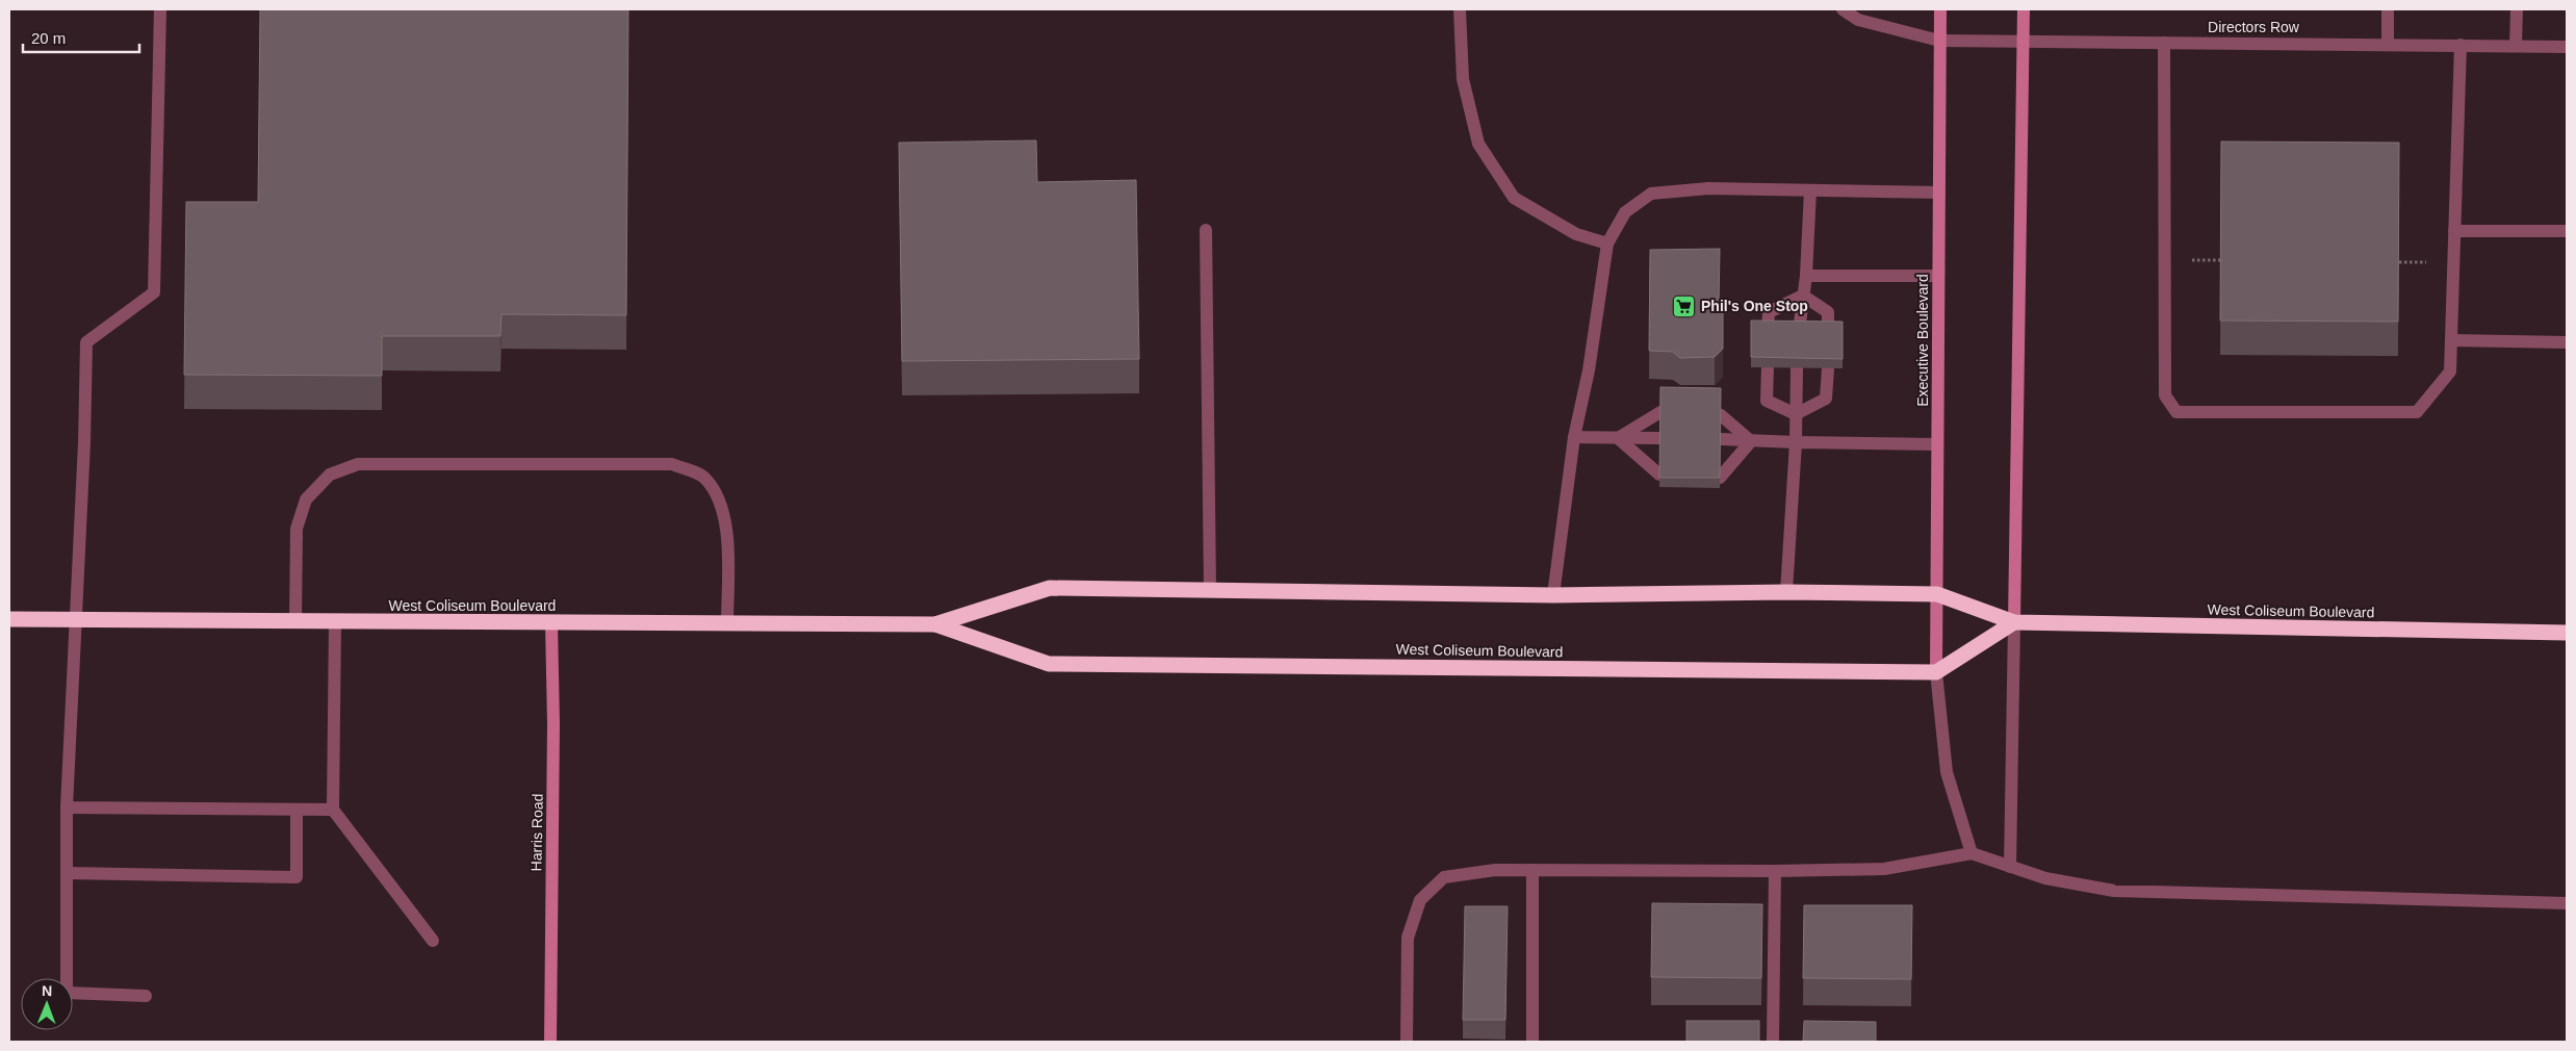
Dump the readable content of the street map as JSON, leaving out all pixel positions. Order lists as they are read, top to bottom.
{
  "streets": {
    "highway": ["West Coliseum Boulevard"],
    "main road": ["Executive Boulevard", "Harris Road"],
    "street": ["Directors Row"]
  },
  "crossings": [
    ["Directors Row", "Executive Boulevard"],
    ["Executive Boulevard", "West Coliseum Boulevard"],
    ["West Coliseum Boulevard", "Harris Road"]
  ],
  "places": {
    "supermarket": ["Phil's One Stop"]
  },
  "scale_bar": "20 m",
  "north": "top"
}
